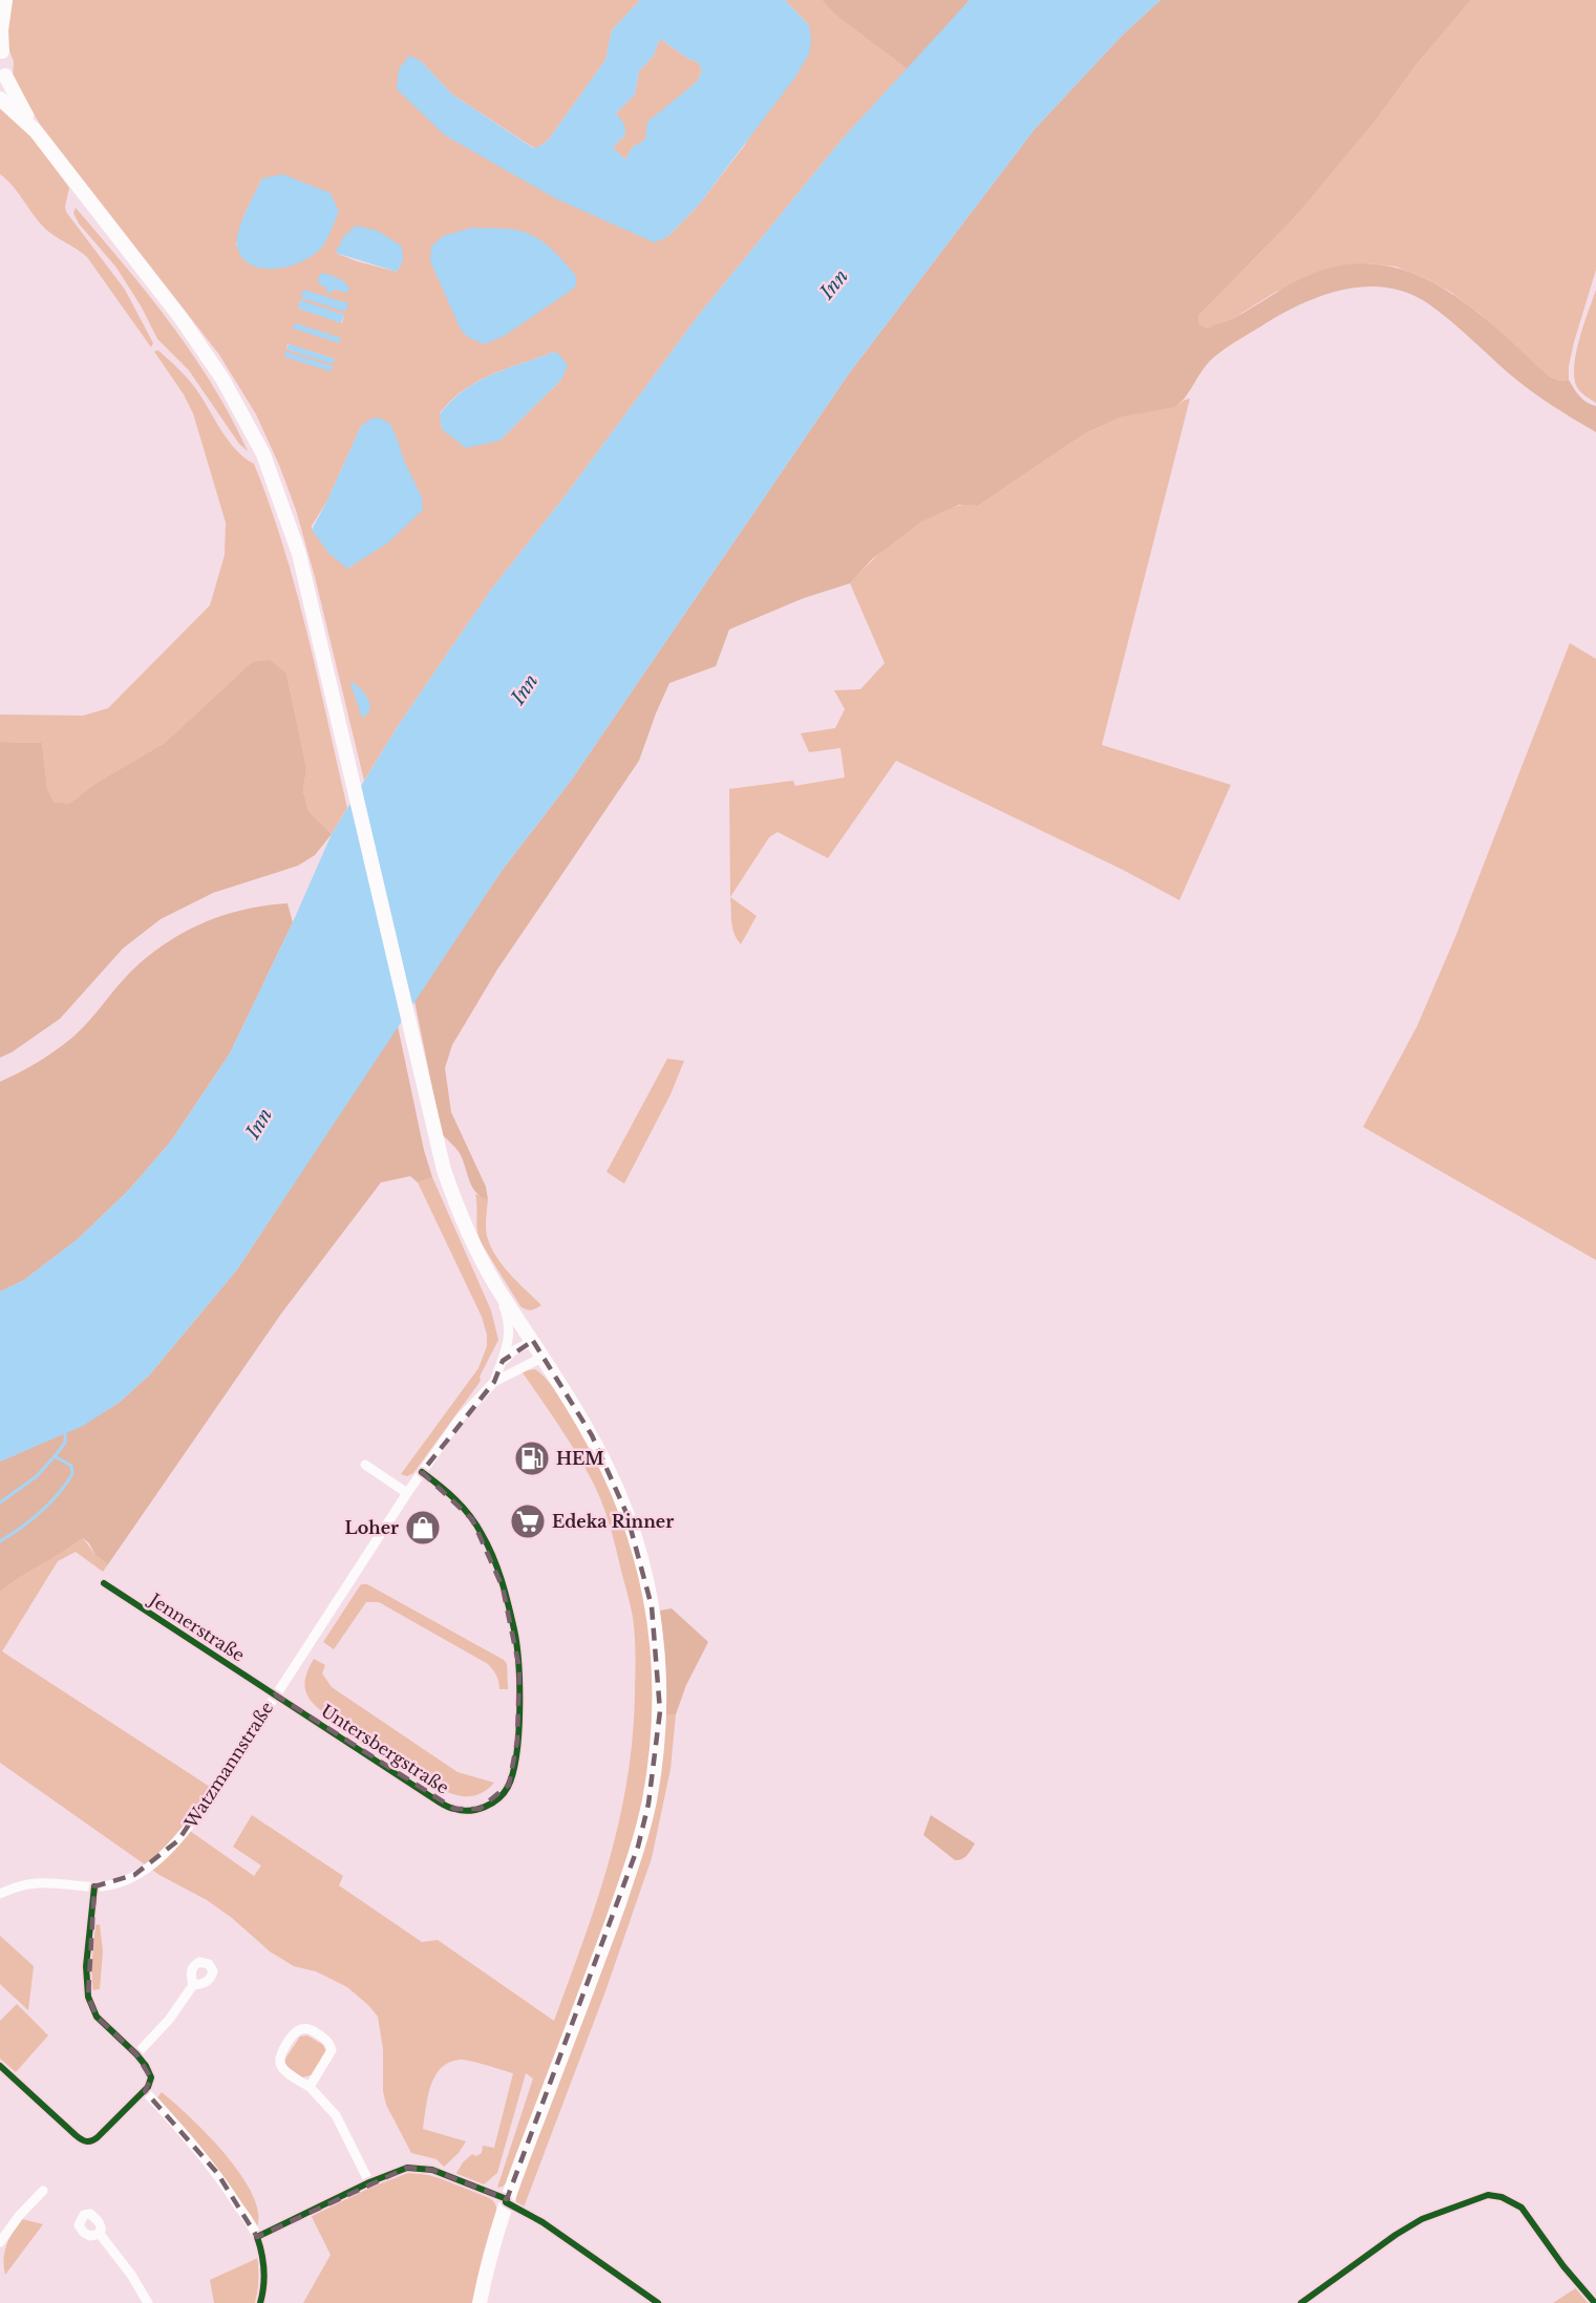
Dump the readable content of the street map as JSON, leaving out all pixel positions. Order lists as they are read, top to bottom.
{
  "streets": {
    "street": ["Jennerstraße", "Untersbergstraße", "Watzmannstraße"]
  },
  "crossings": [
    ["Jennerstraße", "Untersbergstraße"],
    ["Jennerstraße", "Watzmannstraße"],
    ["Untersbergstraße", "Watzmannstraße"]
  ],
  "water": ["Inn"],
  "places": {
    "fuel station": ["HEM"],
    "supermarket": ["Edeka Rinner"],
    "shop": ["Loher"]
  }
}
